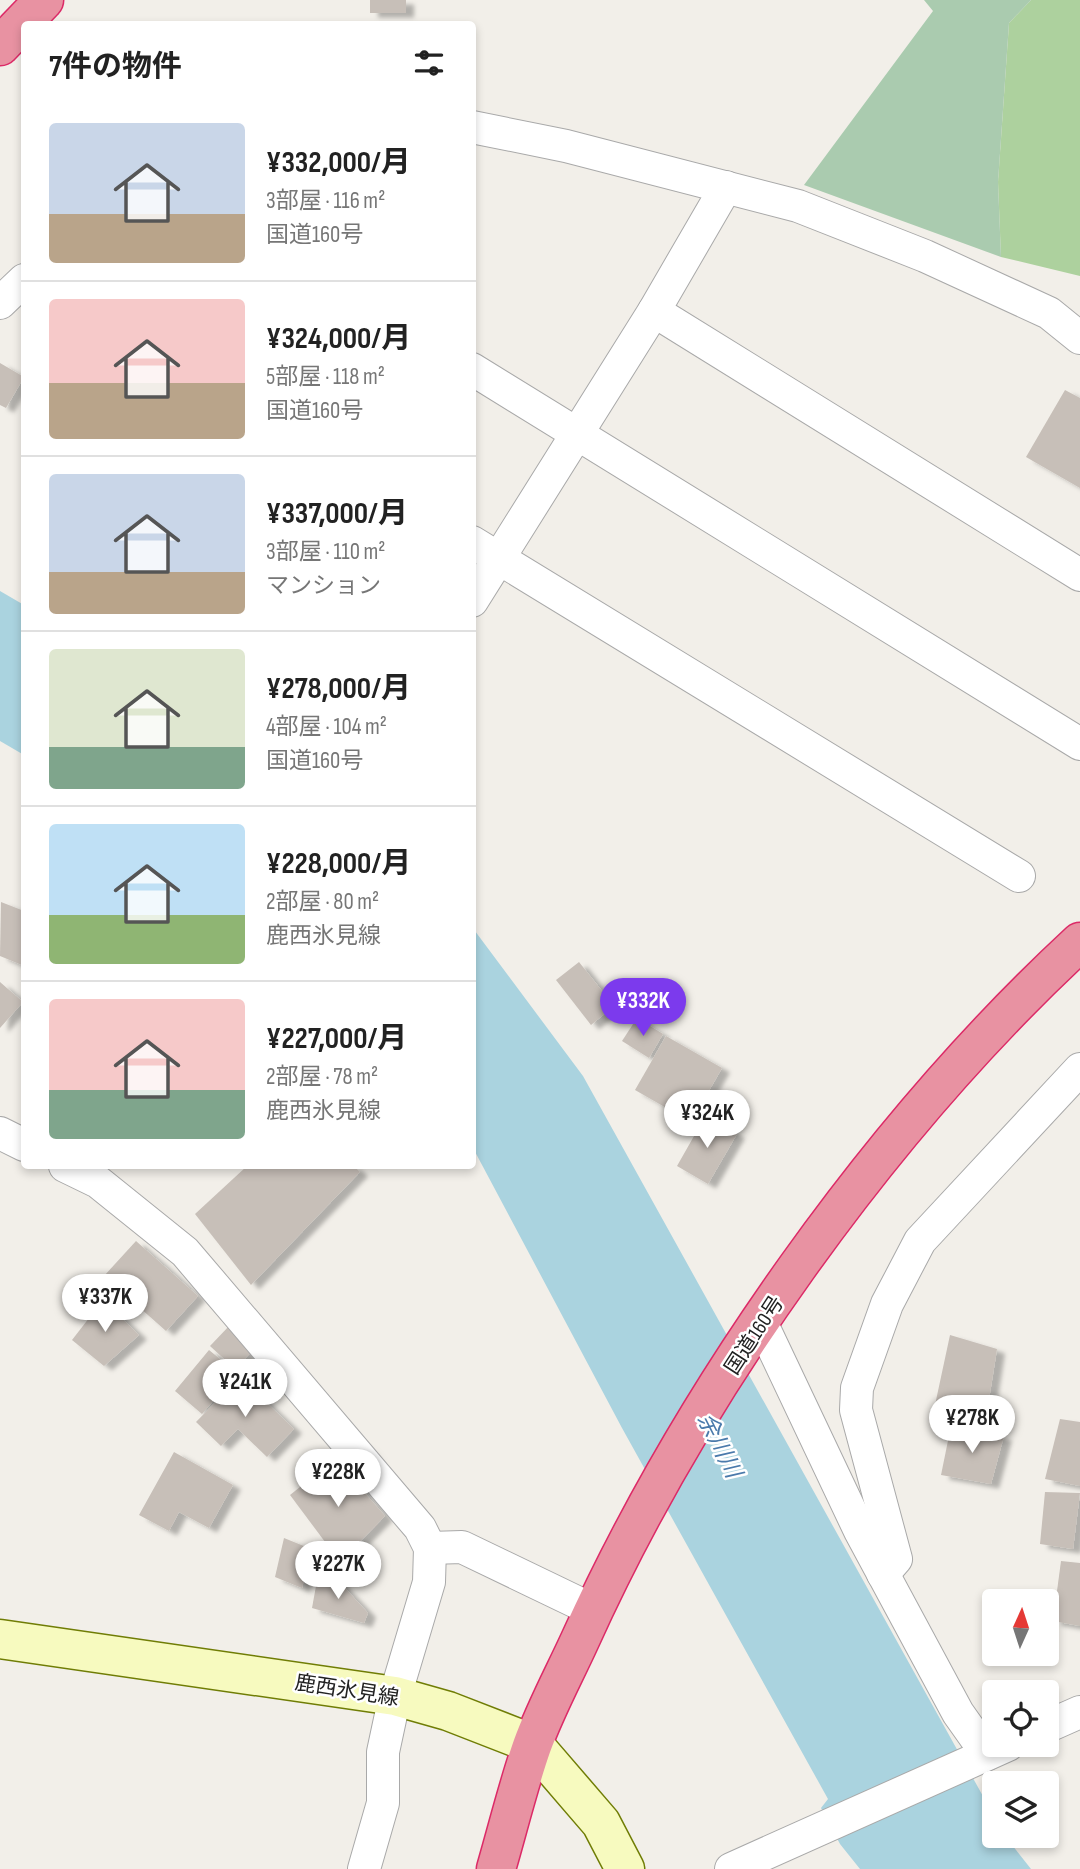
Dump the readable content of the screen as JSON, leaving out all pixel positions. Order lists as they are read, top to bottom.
{
  "streets": {
    "highway": ["国道160号"],
    "main road": ["鹿西氷見線"]
  },
  "crossings": [
    ["国道160号", "鹿西氷見線"]
  ],
  "water": ["余川川"],
  "north": "top",
  "page": {
    "heading": "7件の物件",
    "list": [
      {
        "name": "¥332,000/月",
        "note": "3部屋 · 116 m² · 国道160号"
      },
      {
        "name": "¥324,000/月",
        "note": "5部屋 · 118 m² · 国道160号"
      },
      {
        "name": "¥337,000/月",
        "note": "3部屋 · 110 m² · マンション"
      },
      {
        "name": "¥278,000/月",
        "note": "4部屋 · 104 m² · 国道160号"
      },
      {
        "name": "¥228,000/月",
        "note": "2部屋 · 80 m² · 鹿西氷見線"
      },
      {
        "name": "¥227,000/月",
        "note": "2部屋 · 78 m² · 鹿西氷見線"
      }
    ],
    "price": [
      "¥332K",
      "¥324K",
      "¥337K",
      "¥241K",
      "¥278K",
      "¥228K",
      "¥227K"
    ]
  }
}
